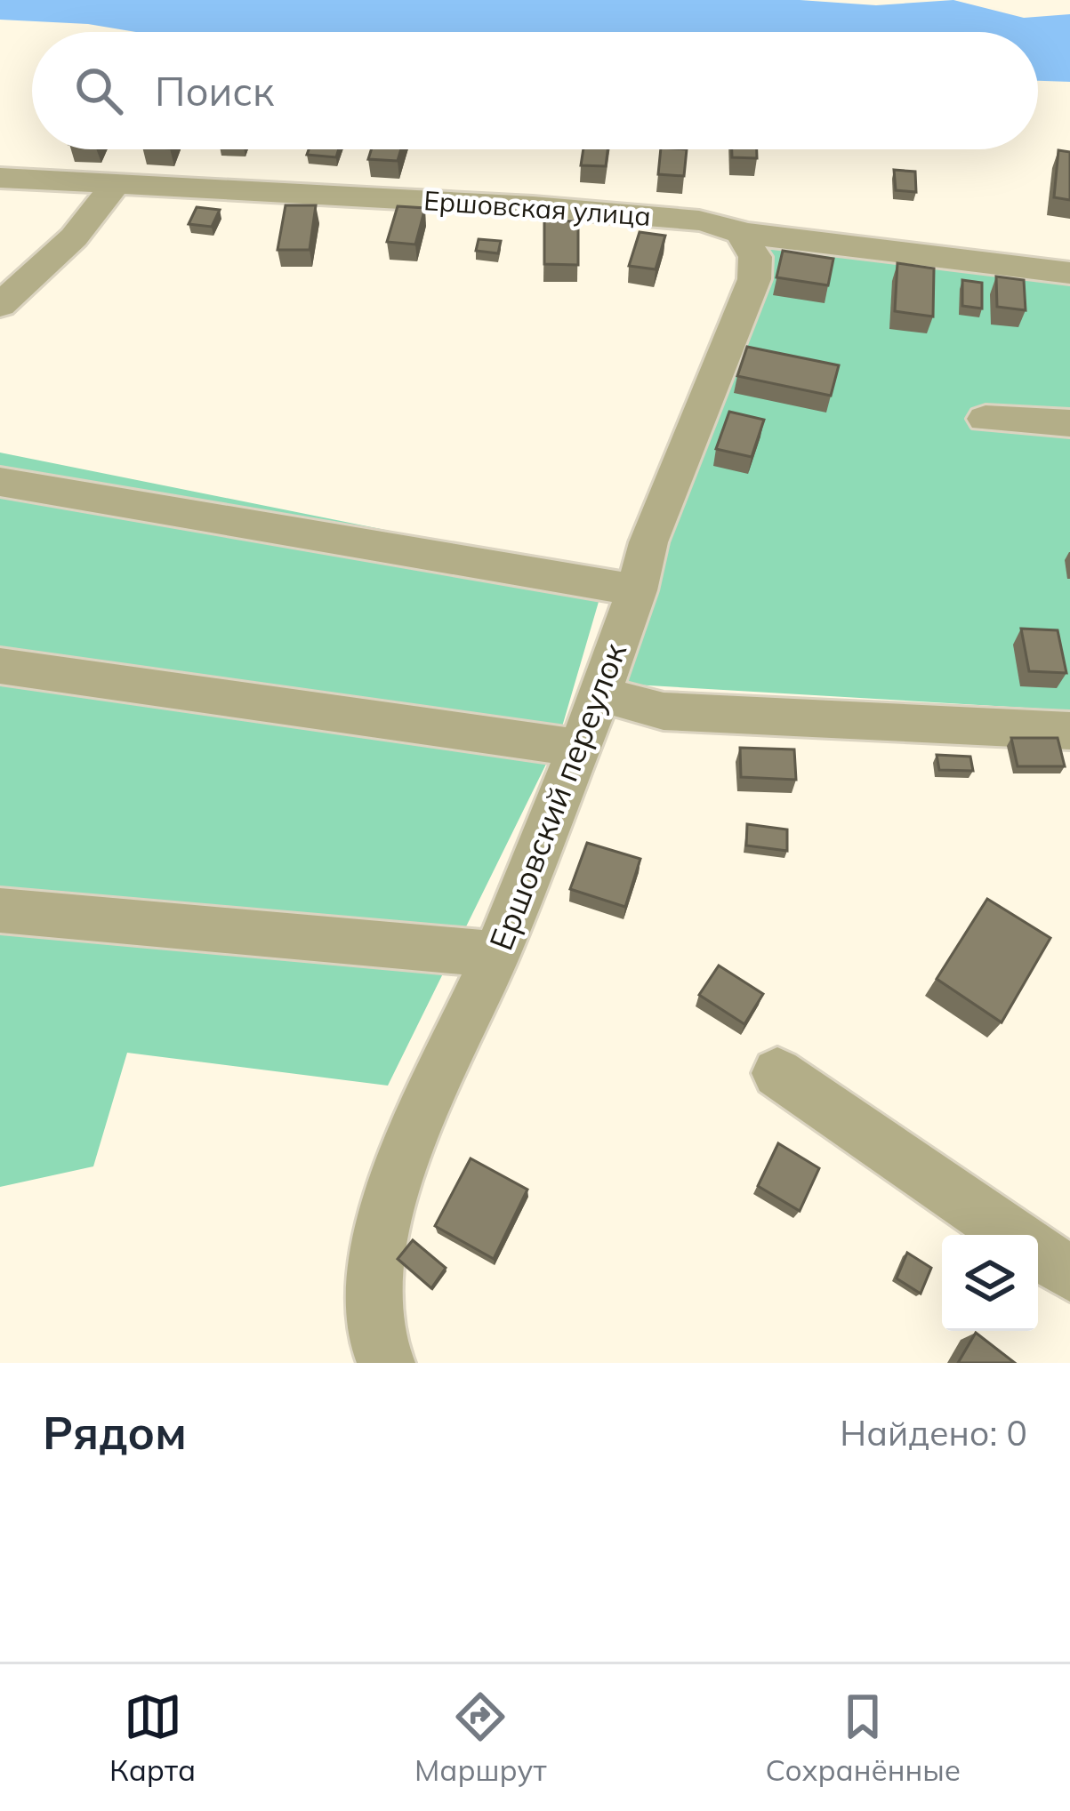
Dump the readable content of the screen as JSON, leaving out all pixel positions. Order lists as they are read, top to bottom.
{
  "streets": {
    "street": ["Ершовская улица", "Ершовский переулок"]
  },
  "crossings": [
    ["Ершовская улица", "Ершовский переулок"]
  ],
  "page": {
    "search": "Поиск",
    "heading": ["Рядом", "Найдено: 0"],
    "nav": ["Карта", "Маршрут", "Сохранённые"]
  }
}
